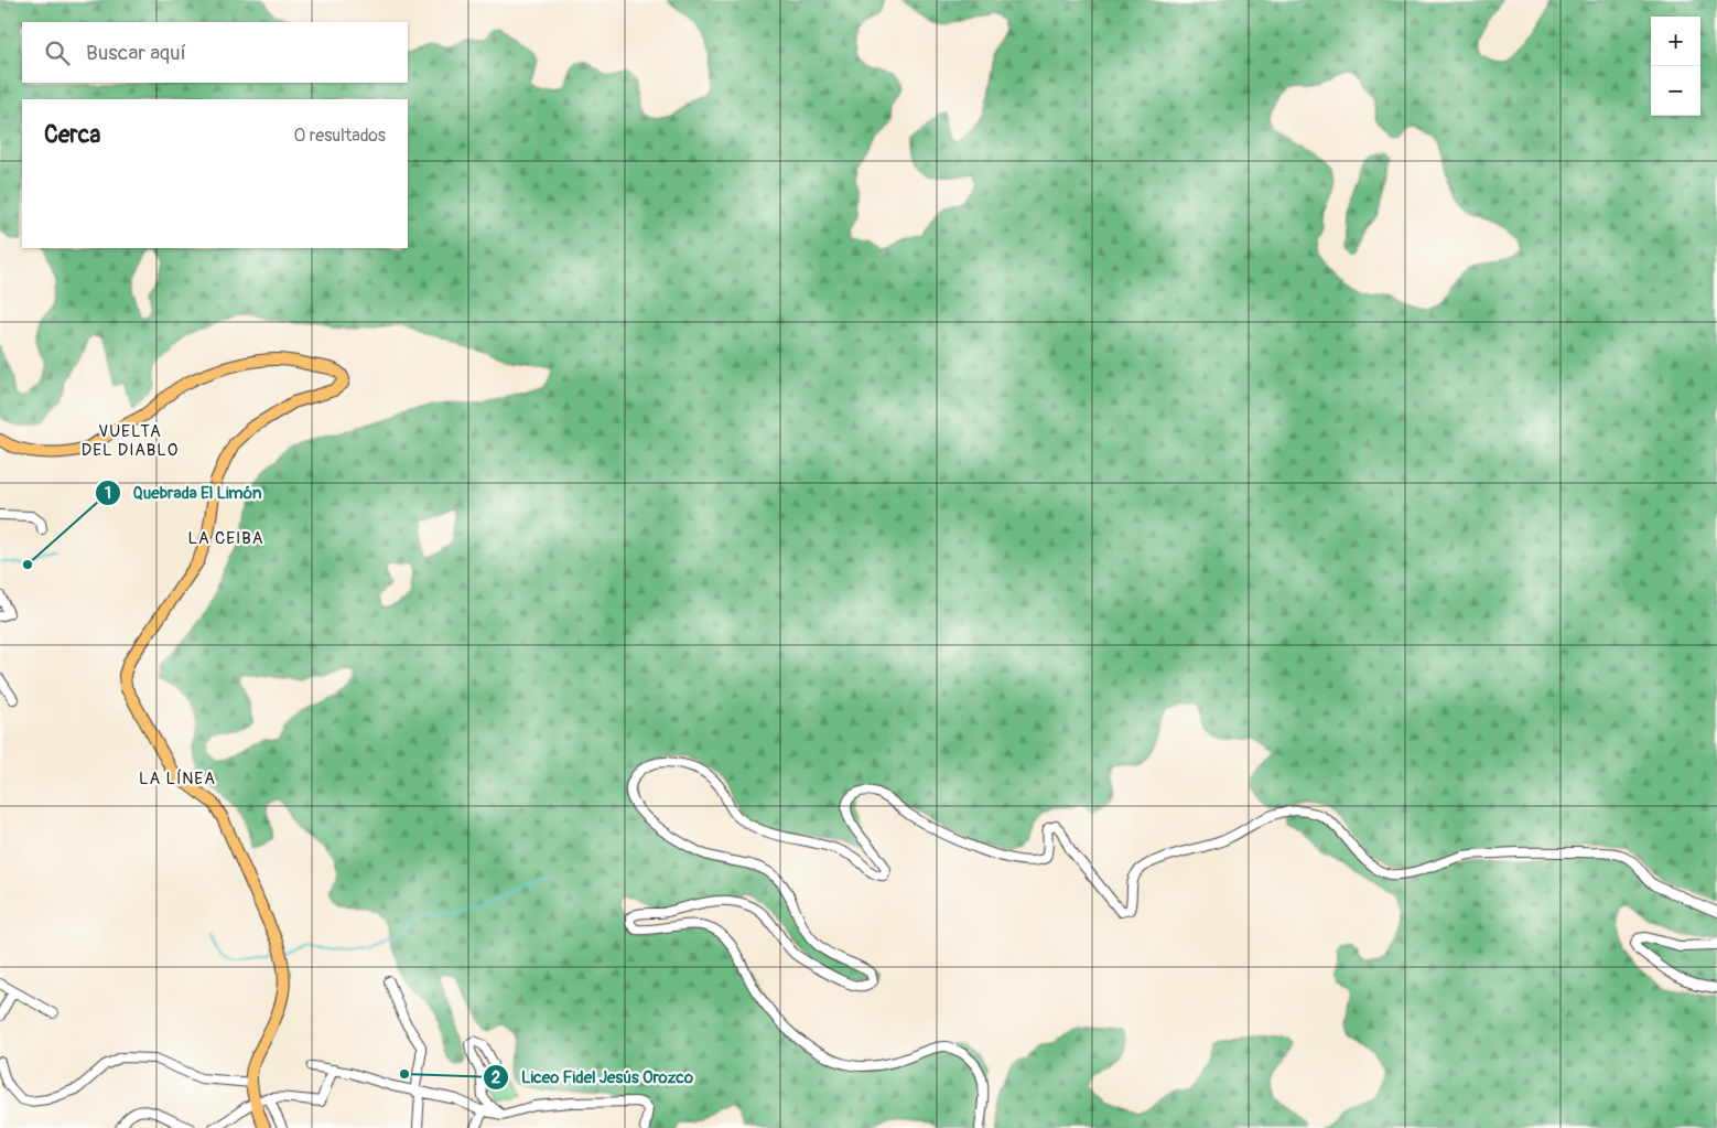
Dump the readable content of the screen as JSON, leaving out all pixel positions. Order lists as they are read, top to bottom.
{
  "districts": ["VUELTA DEL DIABLO", "LA CEIBA", "LA LÍNEA"],
  "places": ["Quebrada El Limón", "Liceo Fidel Jesús Orozco"],
  "page": {
    "map_buttons": ["+", "−"],
    "search": "Buscar aquí",
    "heading": ["Cerca", "0 resultados"]
  }
}
